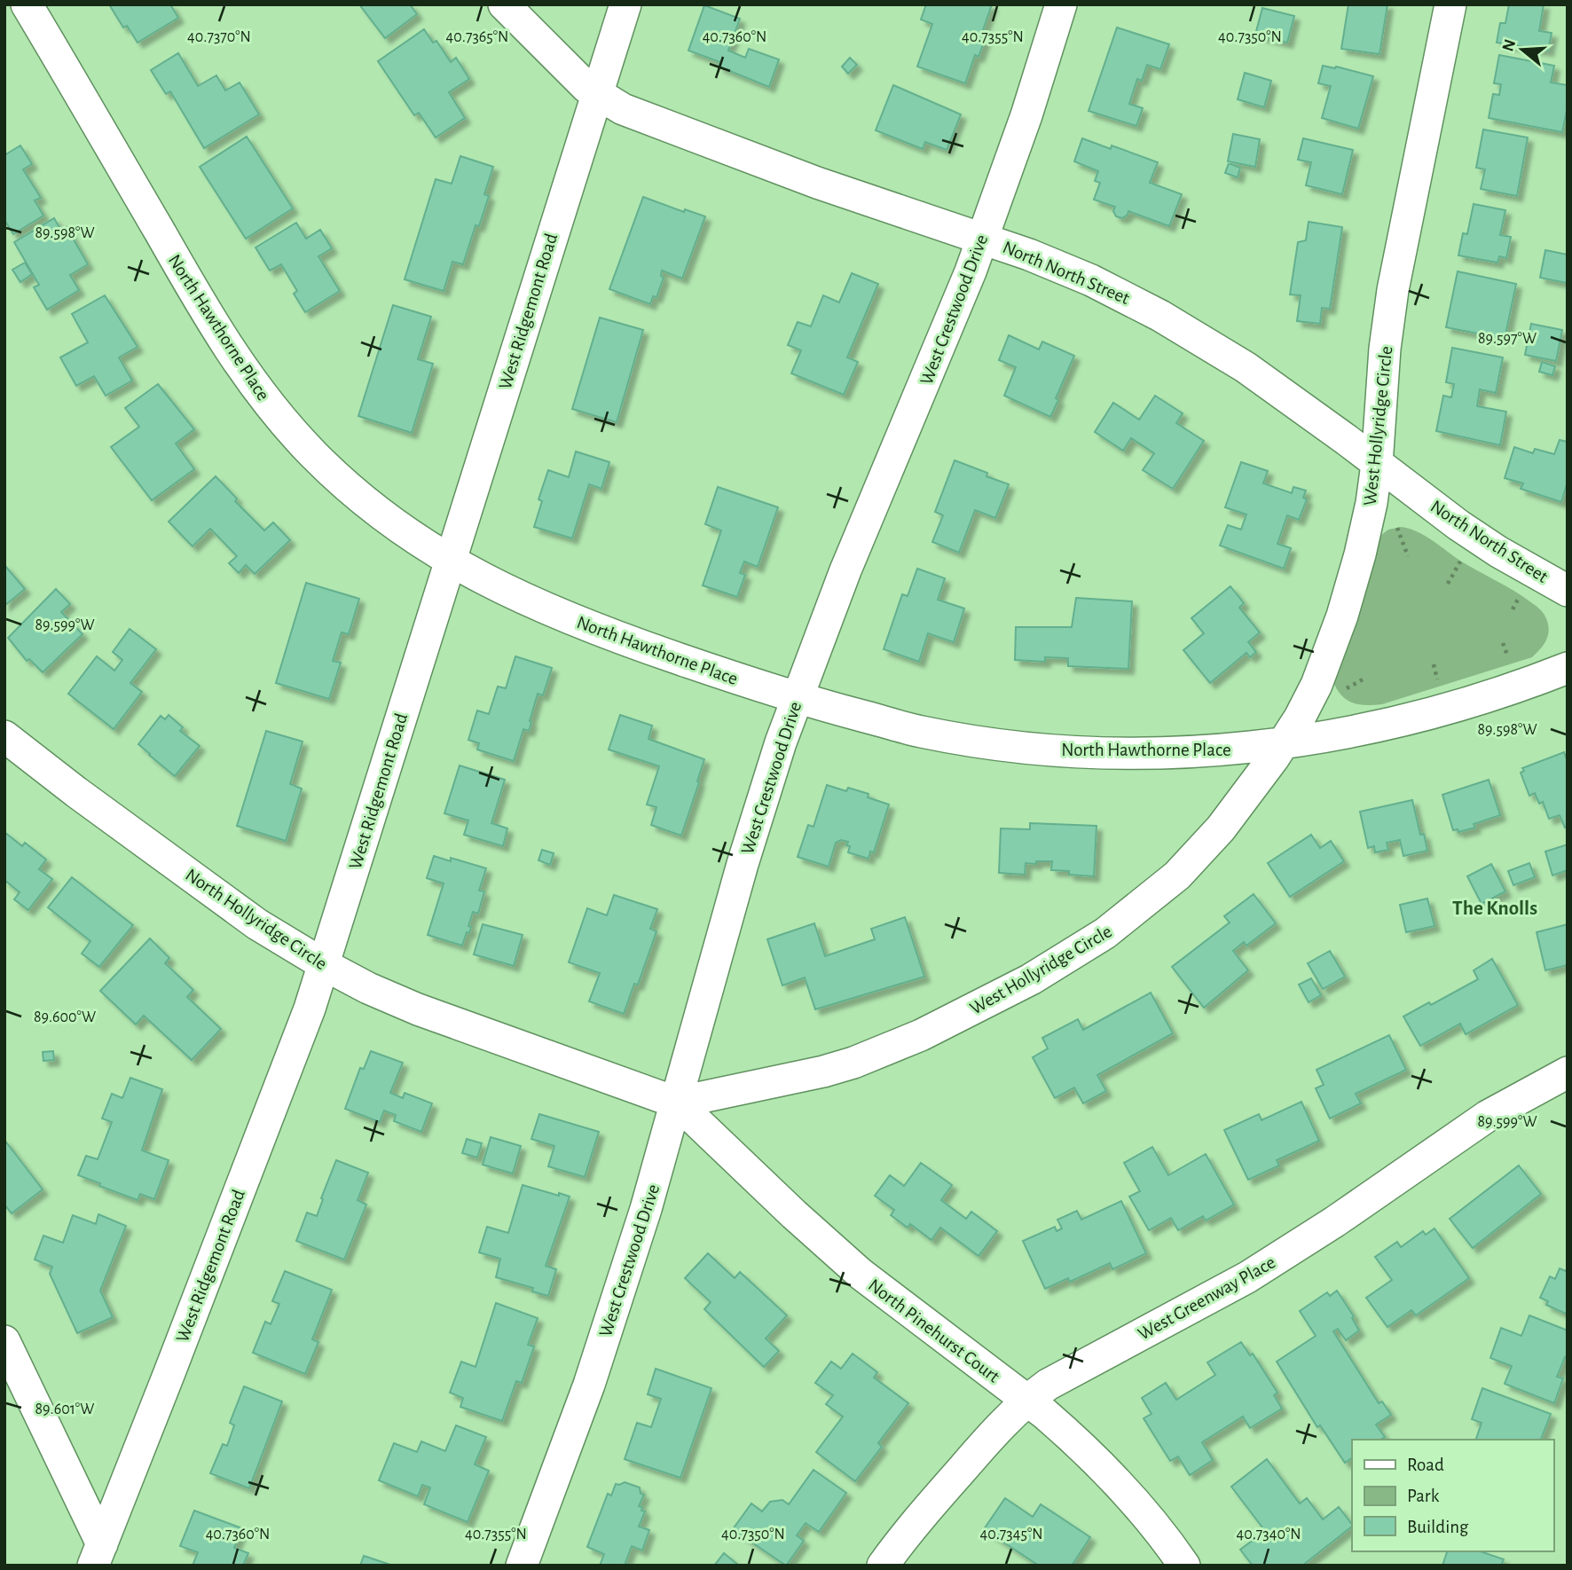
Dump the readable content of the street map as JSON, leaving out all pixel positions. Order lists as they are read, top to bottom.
{
  "streets": {
    "street": [
      "North North Street",
      "West Crestwood Drive",
      "West Ridgemont Road",
      "North Hawthorne Place",
      "West Hollyridge Circle",
      "North Hollyridge Circle",
      "West Greenway Place",
      "North Pinehurst Court"
    ]
  },
  "crossings": [
    ["North North Street", "West Crestwood Drive"],
    ["North North Street", "West Ridgemont Road"],
    ["North North Street", "West Hollyridge Circle"],
    ["West Crestwood Drive", "North Hawthorne Place"],
    ["West Crestwood Drive", "West Hollyridge Circle"],
    ["West Crestwood Drive", "North Hollyridge Circle"],
    ["West Crestwood Drive", "North Pinehurst Court"],
    ["West Ridgemont Road", "North Hawthorne Place"],
    ["West Ridgemont Road", "North Hollyridge Circle"],
    ["North Hawthorne Place", "West Hollyridge Circle"],
    ["West Hollyridge Circle", "North Hollyridge Circle"],
    ["West Hollyridge Circle", "North Pinehurst Court"],
    ["North Hollyridge Circle", "North Pinehurst Court"],
    ["West Greenway Place", "North Pinehurst Court"]
  ],
  "districts": ["The Knolls"],
  "legend": ["Road", "Park", "Building"],
  "north": "left",
  "coordinates": [
    "40.7370°N",
    "40.7365°N",
    "40.7360°N",
    "40.7355°N",
    "40.7350°N",
    "89.598°W",
    "89.597°W",
    "89.599°W",
    "89.600°W",
    "89.601°W",
    "40.7345°N",
    "40.7340°N"
  ]
}
